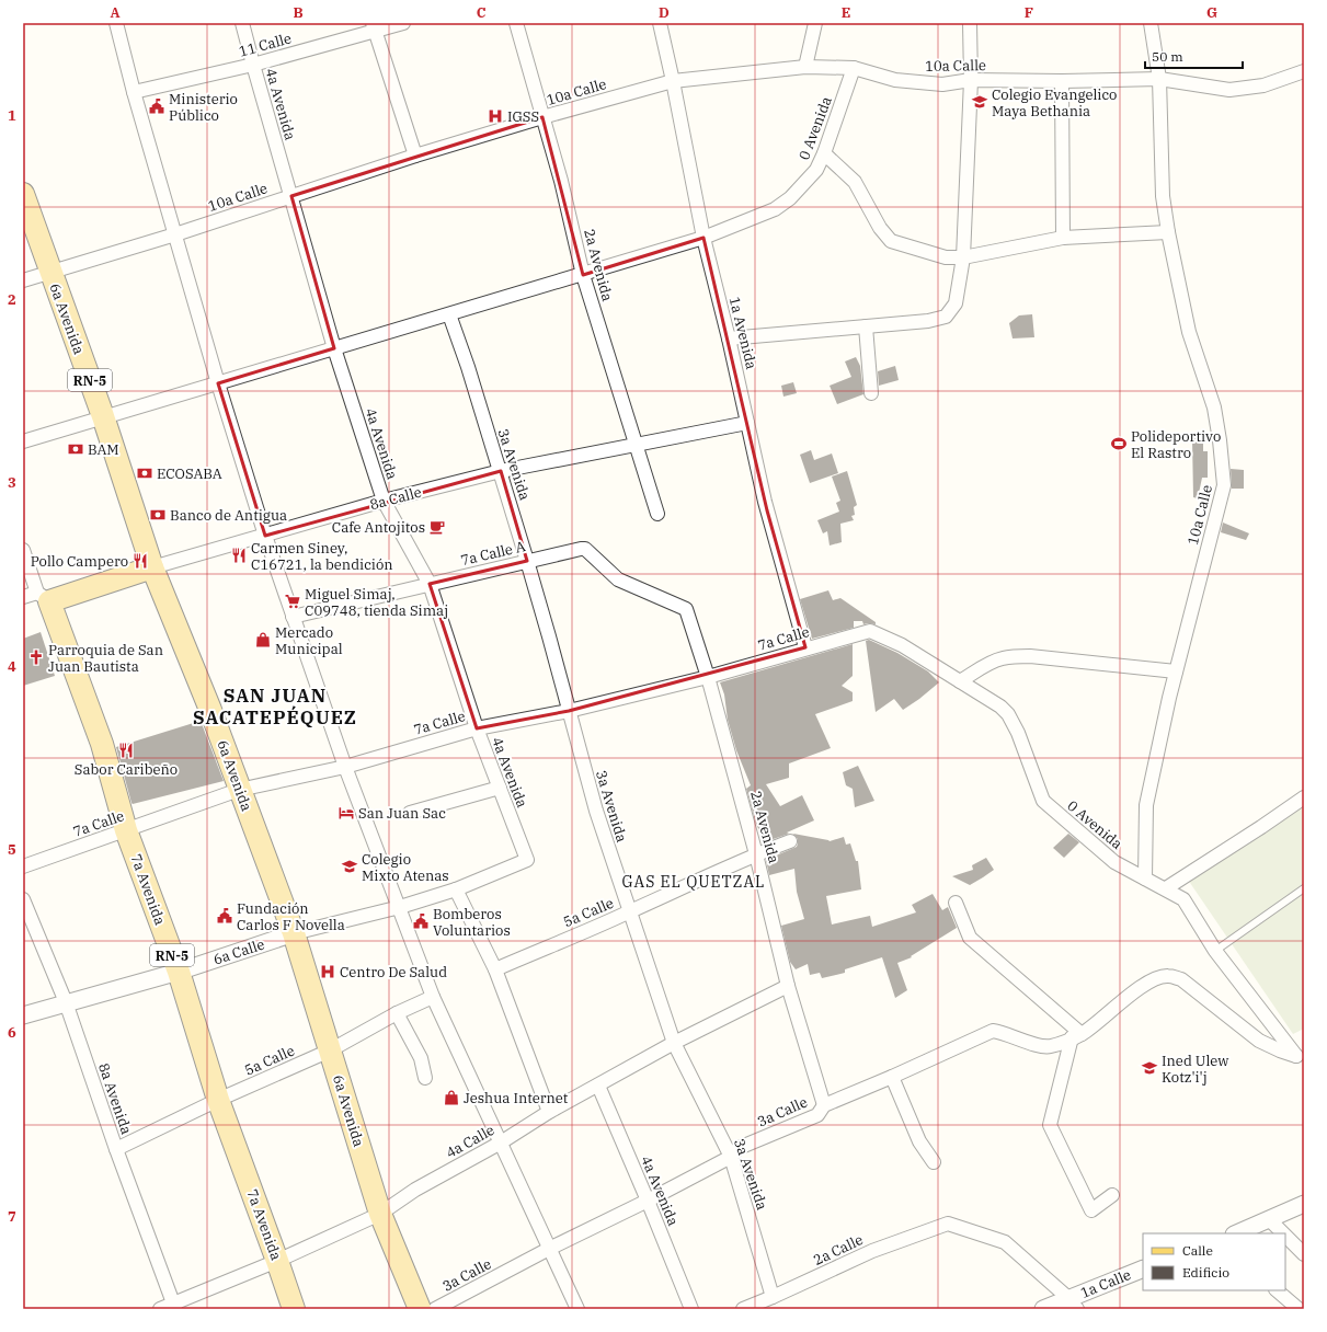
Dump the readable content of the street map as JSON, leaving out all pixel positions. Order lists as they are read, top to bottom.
{
  "streets": {
    "main road": [
      "6a Avenida",
      "RN-5",
      "8a Calle",
      "7a Avenida"
    ],
    "street": [
      "11 Calle",
      "10a Calle",
      "4a Avenida",
      "0 Avenida",
      "2a Avenida",
      "1a Avenida",
      "3a Avenida",
      "7a Calle A",
      "7a Calle",
      "5a Calle",
      "6a Calle",
      "8a Avenida",
      "3a Calle",
      "4a Calle",
      "2a Calle",
      "1a Calle"
    ]
  },
  "crossings": [
    ["11 Calle", "4a Avenida"],
    ["10a Calle", "4a Avenida"],
    ["10a Calle", "0 Avenida"],
    ["10a Calle", "2a Avenida"],
    ["10a Calle", "6a Avenida"],
    ["10a Calle", "1a Avenida"],
    ["4a Avenida", "0 Avenida"],
    ["4a Avenida", "8a Calle"],
    ["4a Avenida", "7a Calle A"],
    ["4a Avenida", "7a Calle"],
    ["4a Avenida", "6a Calle"],
    ["4a Avenida", "3a Calle"],
    ["4a Avenida", "4a Calle"],
    ["0 Avenida", "2a Avenida"],
    ["0 Avenida", "6a Avenida"],
    ["0 Avenida", "1a Avenida"],
    ["0 Avenida", "3a Avenida"],
    ["0 Avenida", "7a Calle"],
    ["0 Avenida", "3a Calle"],
    ["2a Avenida", "8a Calle"],
    ["2a Avenida", "7a Calle A"],
    ["2a Avenida", "7a Calle"],
    ["2a Avenida", "5a Calle"],
    ["2a Avenida", "3a Calle"],
    ["2a Avenida", "4a Calle"],
    ["6a Avenida", "8a Calle"],
    ["6a Avenida", "7a Calle"],
    ["6a Avenida", "5a Calle"],
    ["6a Avenida", "6a Calle"],
    ["6a Avenida", "4a Calle"],
    ["1a Avenida", "8a Calle"],
    ["1a Avenida", "7a Calle"],
    ["3a Avenida", "8a Calle"],
    ["3a Avenida", "7a Calle A"],
    ["3a Avenida", "7a Calle"],
    ["3a Avenida", "5a Calle"],
    ["3a Avenida", "3a Calle"],
    ["3a Avenida", "4a Calle"],
    ["3a Avenida", "2a Calle"],
    ["8a Calle", "7a Avenida"],
    ["7a Calle", "7a Avenida"],
    ["7a Avenida", "5a Calle"],
    ["7a Avenida", "6a Calle"],
    ["7a Avenida", "4a Calle"],
    ["5a Calle", "8a Avenida"],
    ["6a Calle", "8a Avenida"],
    ["8a Avenida", "4a Calle"],
    ["2a Calle", "1a Calle"]
  ],
  "districts": ["SAN JUAN SACATEPÉQUEZ", "GAS EL QUETZAL"],
  "places": {
    "school or university": ["Colegio Evangelico Maya Bethania", "Colegio Mixto Atenas", "Ined Ulew Kotz'i'j"],
    "public building": ["Ministerio Público", "Fundación Carlos F Novella", "Bomberos Voluntarios"],
    "hospital": ["IGSS", "Centro De Salud"],
    "sports": ["Polideportivo El Rastro"],
    "bank": ["BAM", "ECOSABA", "Banco de Antigua"],
    "cafe": ["Cafe Antojitos"],
    "restaurant": ["Carmen Siney, C16721, la bendición", "Pollo Campero", "Sabor Caribeño"],
    "supermarket": ["Miguel Simaj, C09748, tienda Simaj"],
    "shop": ["Mercado Municipal", "Jeshua Internet"],
    "church": ["Parroquia de San Juan Bautista"],
    "hotel": ["San Juan Sac"]
  },
  "legend": ["Calle", "Edificio"],
  "scale_bar": "50 m",
  "grid": {
    "columns": [
      "A",
      "B",
      "C",
      "D",
      "E",
      "F",
      "G"
    ],
    "rows": [
      "1",
      "2",
      "3",
      "4",
      "5",
      "6",
      "7"
    ]
  }
}
